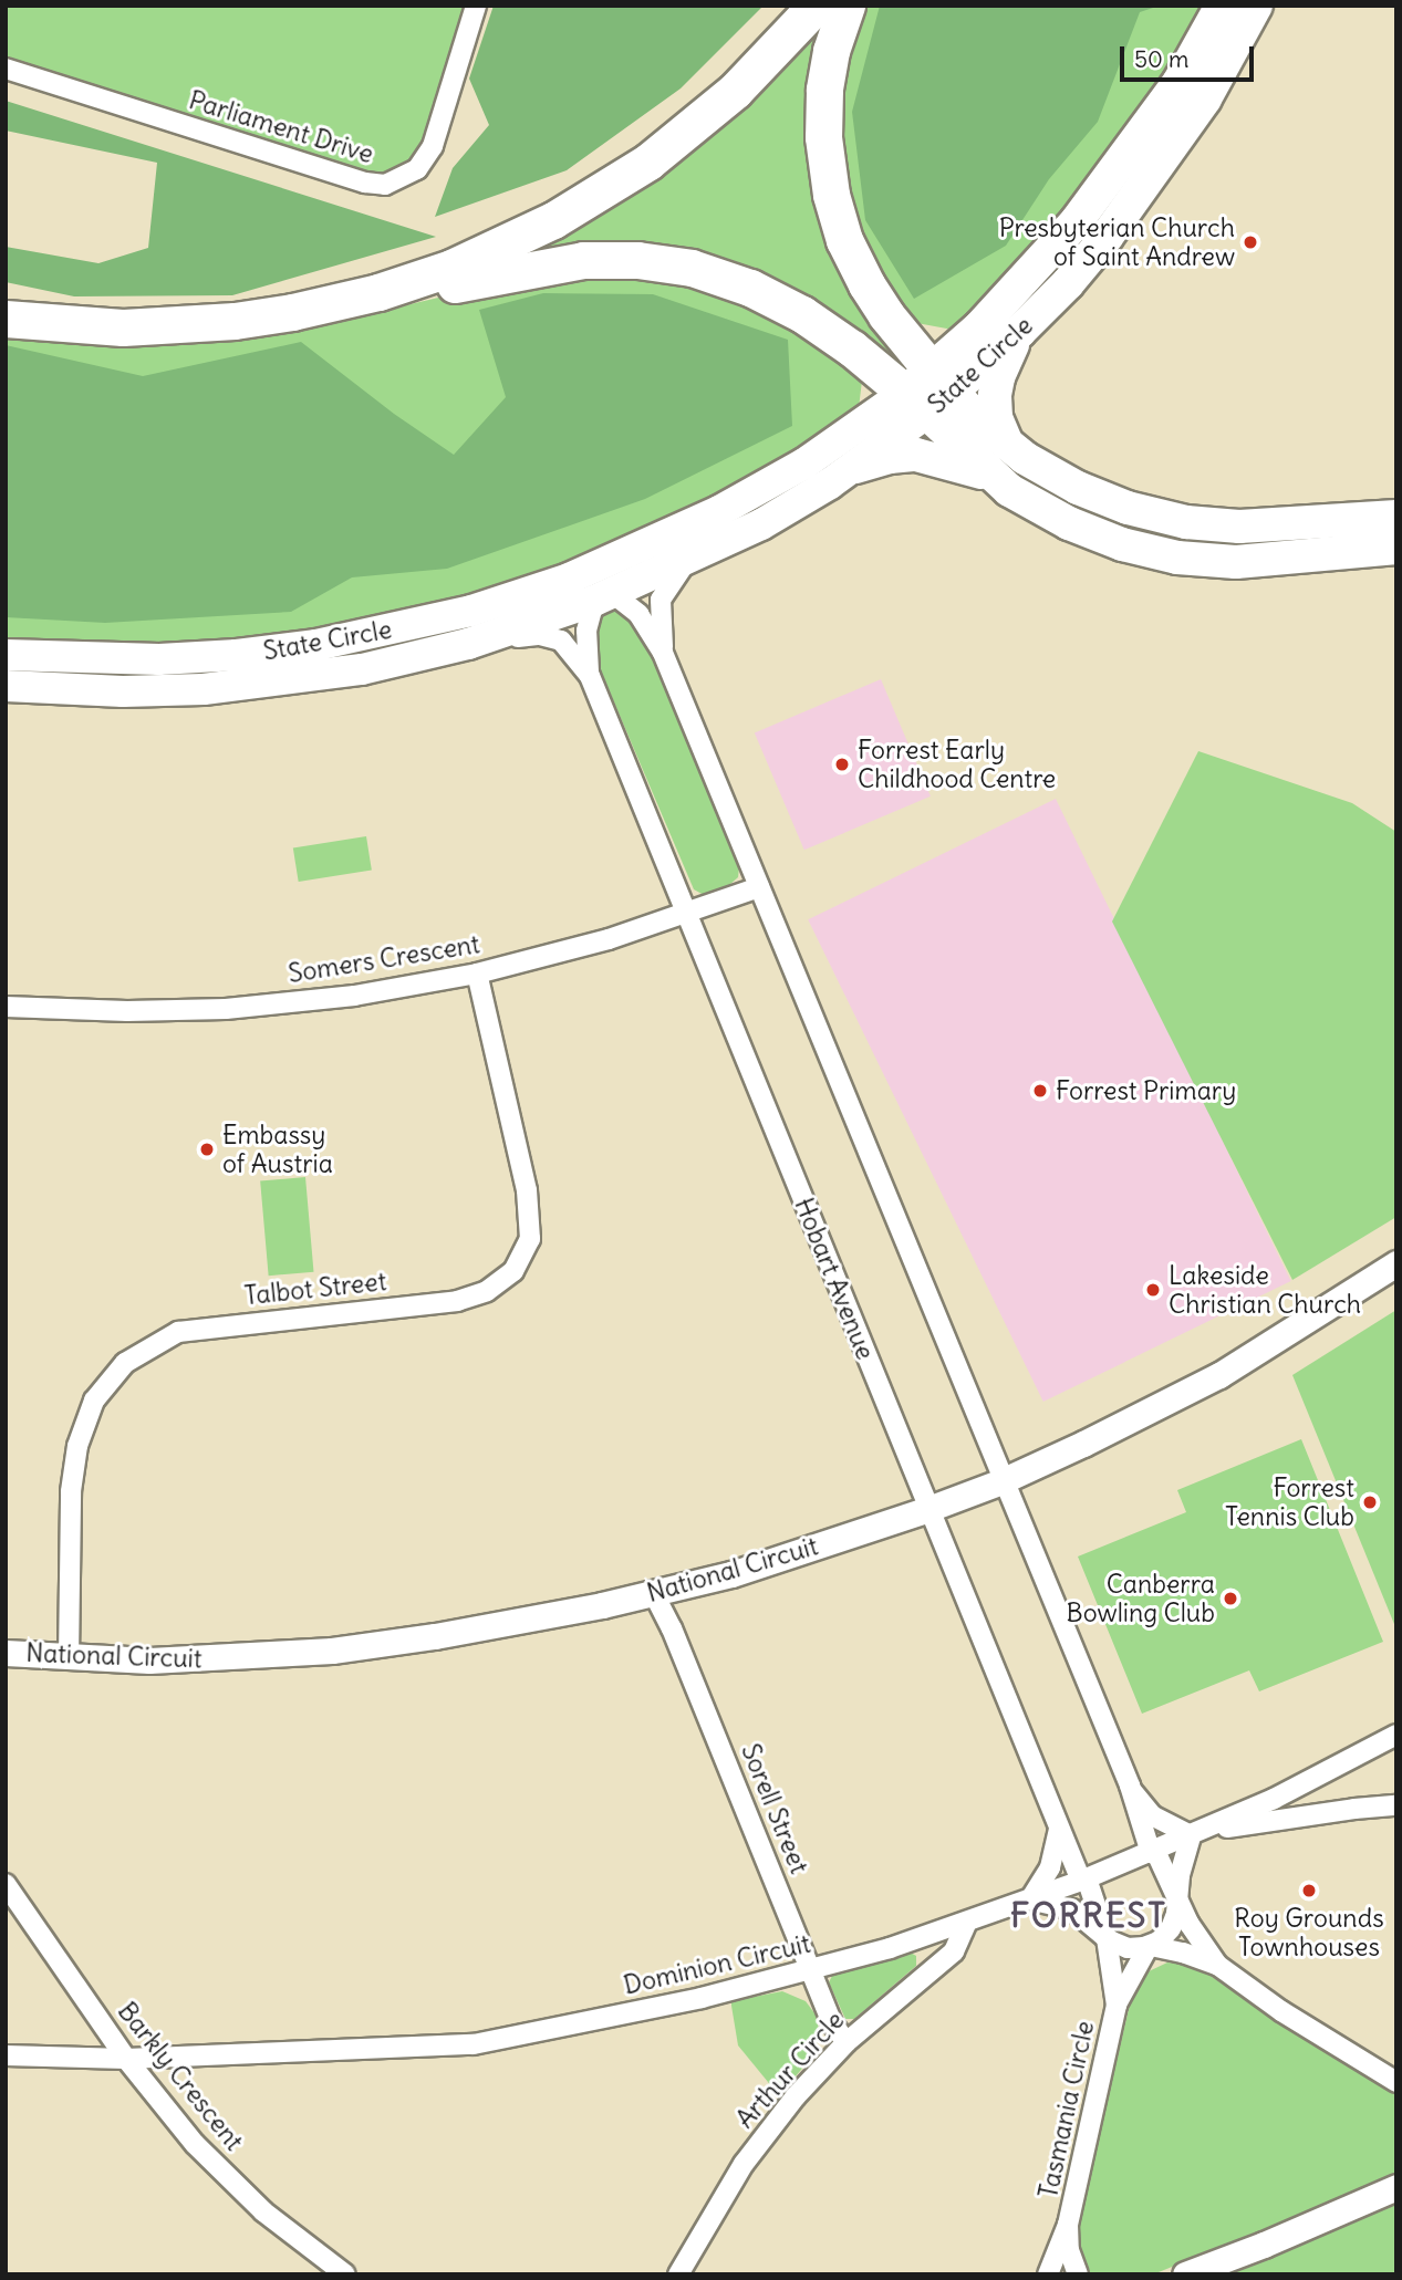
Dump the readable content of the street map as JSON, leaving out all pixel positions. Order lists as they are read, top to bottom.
{
  "streets": {
    "highway": ["State Circle"],
    "street": [
      "Parliament Drive",
      "Somers Crescent",
      "Hobart Avenue",
      "Talbot Street",
      "National Circuit",
      "Sorell Street",
      "Dominion Circuit",
      "Arthur Circle",
      "Barkly Crescent",
      "Tasmania Circle"
    ]
  },
  "crossings": [
    ["State Circle", "Hobart Avenue"],
    ["Somers Crescent", "Hobart Avenue"],
    ["Somers Crescent", "Talbot Street"],
    ["Hobart Avenue", "National Circuit"],
    ["Hobart Avenue", "Dominion Circuit"],
    ["Hobart Avenue", "Tasmania Circle"],
    ["Talbot Street", "National Circuit"],
    ["National Circuit", "Sorell Street"],
    ["Sorell Street", "Dominion Circuit"],
    ["Sorell Street", "Arthur Circle"],
    ["Dominion Circuit", "Arthur Circle"],
    ["Dominion Circuit", "Barkly Crescent"],
    ["Dominion Circuit", "Tasmania Circle"]
  ],
  "districts": ["FORREST"],
  "places": [
    "Presbyterian Church of Saint Andrew",
    "Forrest Early Childhood Centre",
    "Forrest Primary",
    "Embassy of Austria",
    "Lakeside Christian Church",
    "Forrest Tennis Club",
    "Canberra Bowling Club",
    "Roy Grounds Townhouses"
  ],
  "scale_bar": "50 m"
}
